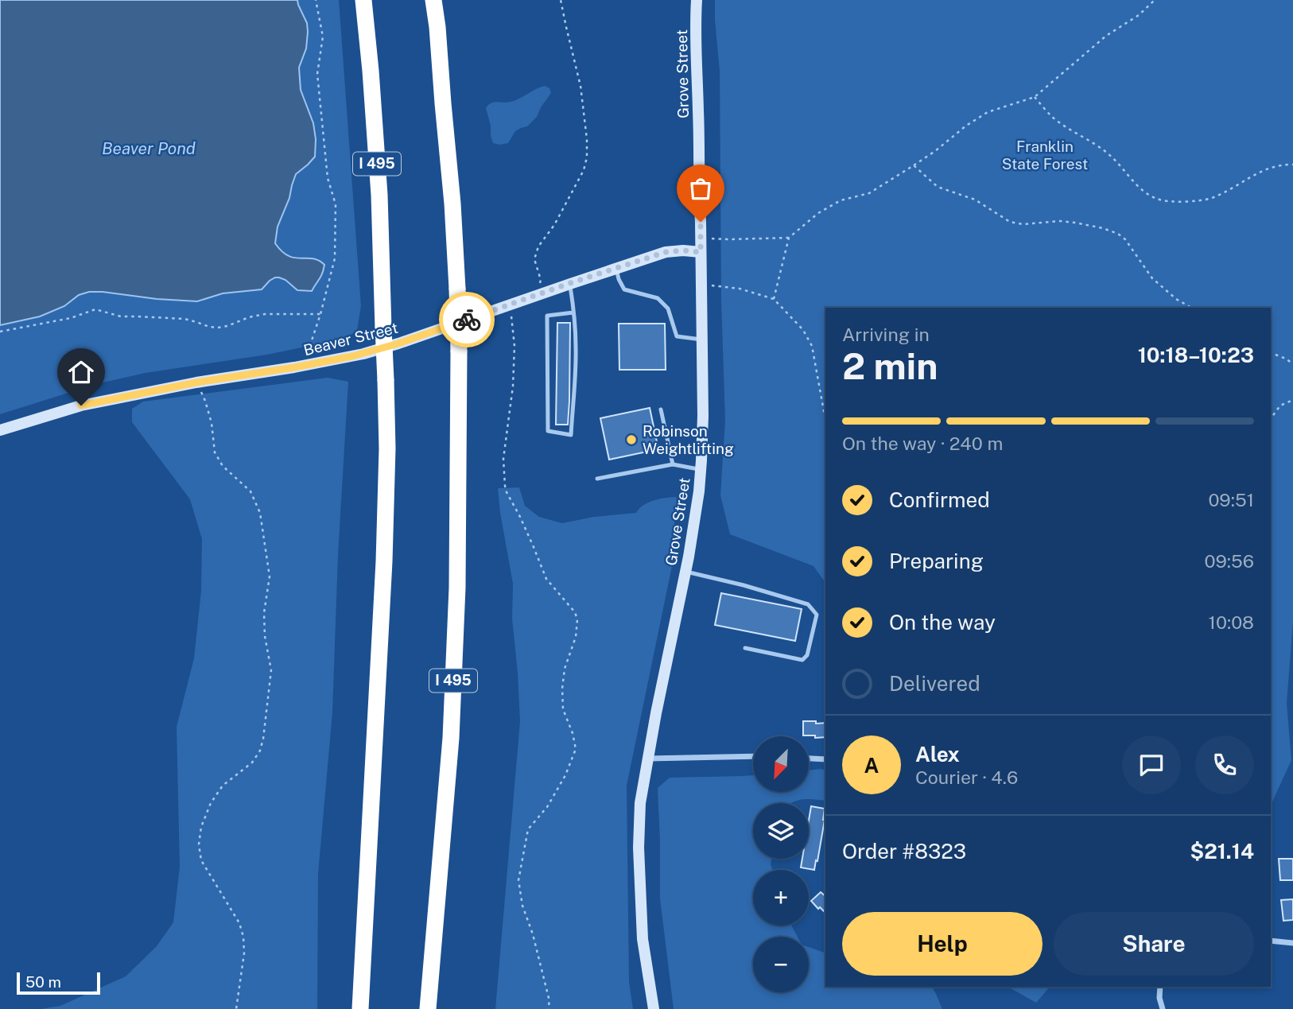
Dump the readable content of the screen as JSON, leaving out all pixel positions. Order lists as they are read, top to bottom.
{
  "streets": {
    "highway": ["I 495"],
    "main road": ["Grove Street", "Beaver Street"]
  },
  "crossings": [
    ["Grove Street", "Beaver Street"]
  ],
  "water": ["Beaver Pond"],
  "parks": ["Franklin State Forest"],
  "places": ["Robinson Weightlifting"],
  "scale_bar": "50 m",
  "north": "bottom left",
  "page": {
    "heading": ["2 min", "Arriving in", "10:18–10:23"],
    "panel": [
      "Alex",
      "Courier · 4.6",
      "Order #8323",
      "$21.14"
    ],
    "bar": "On the way · 240 m",
    "list": [
      ["Confirmed", "09:51"],
      ["Preparing", "09:56"],
      ["On the way", "10:08"],
      "Delivered"
    ],
    "round": "A",
    "map_buttons": ["+", "−"],
    "buttons": ["Help", "Share"],
    "scale": "50 m"
  }
}
